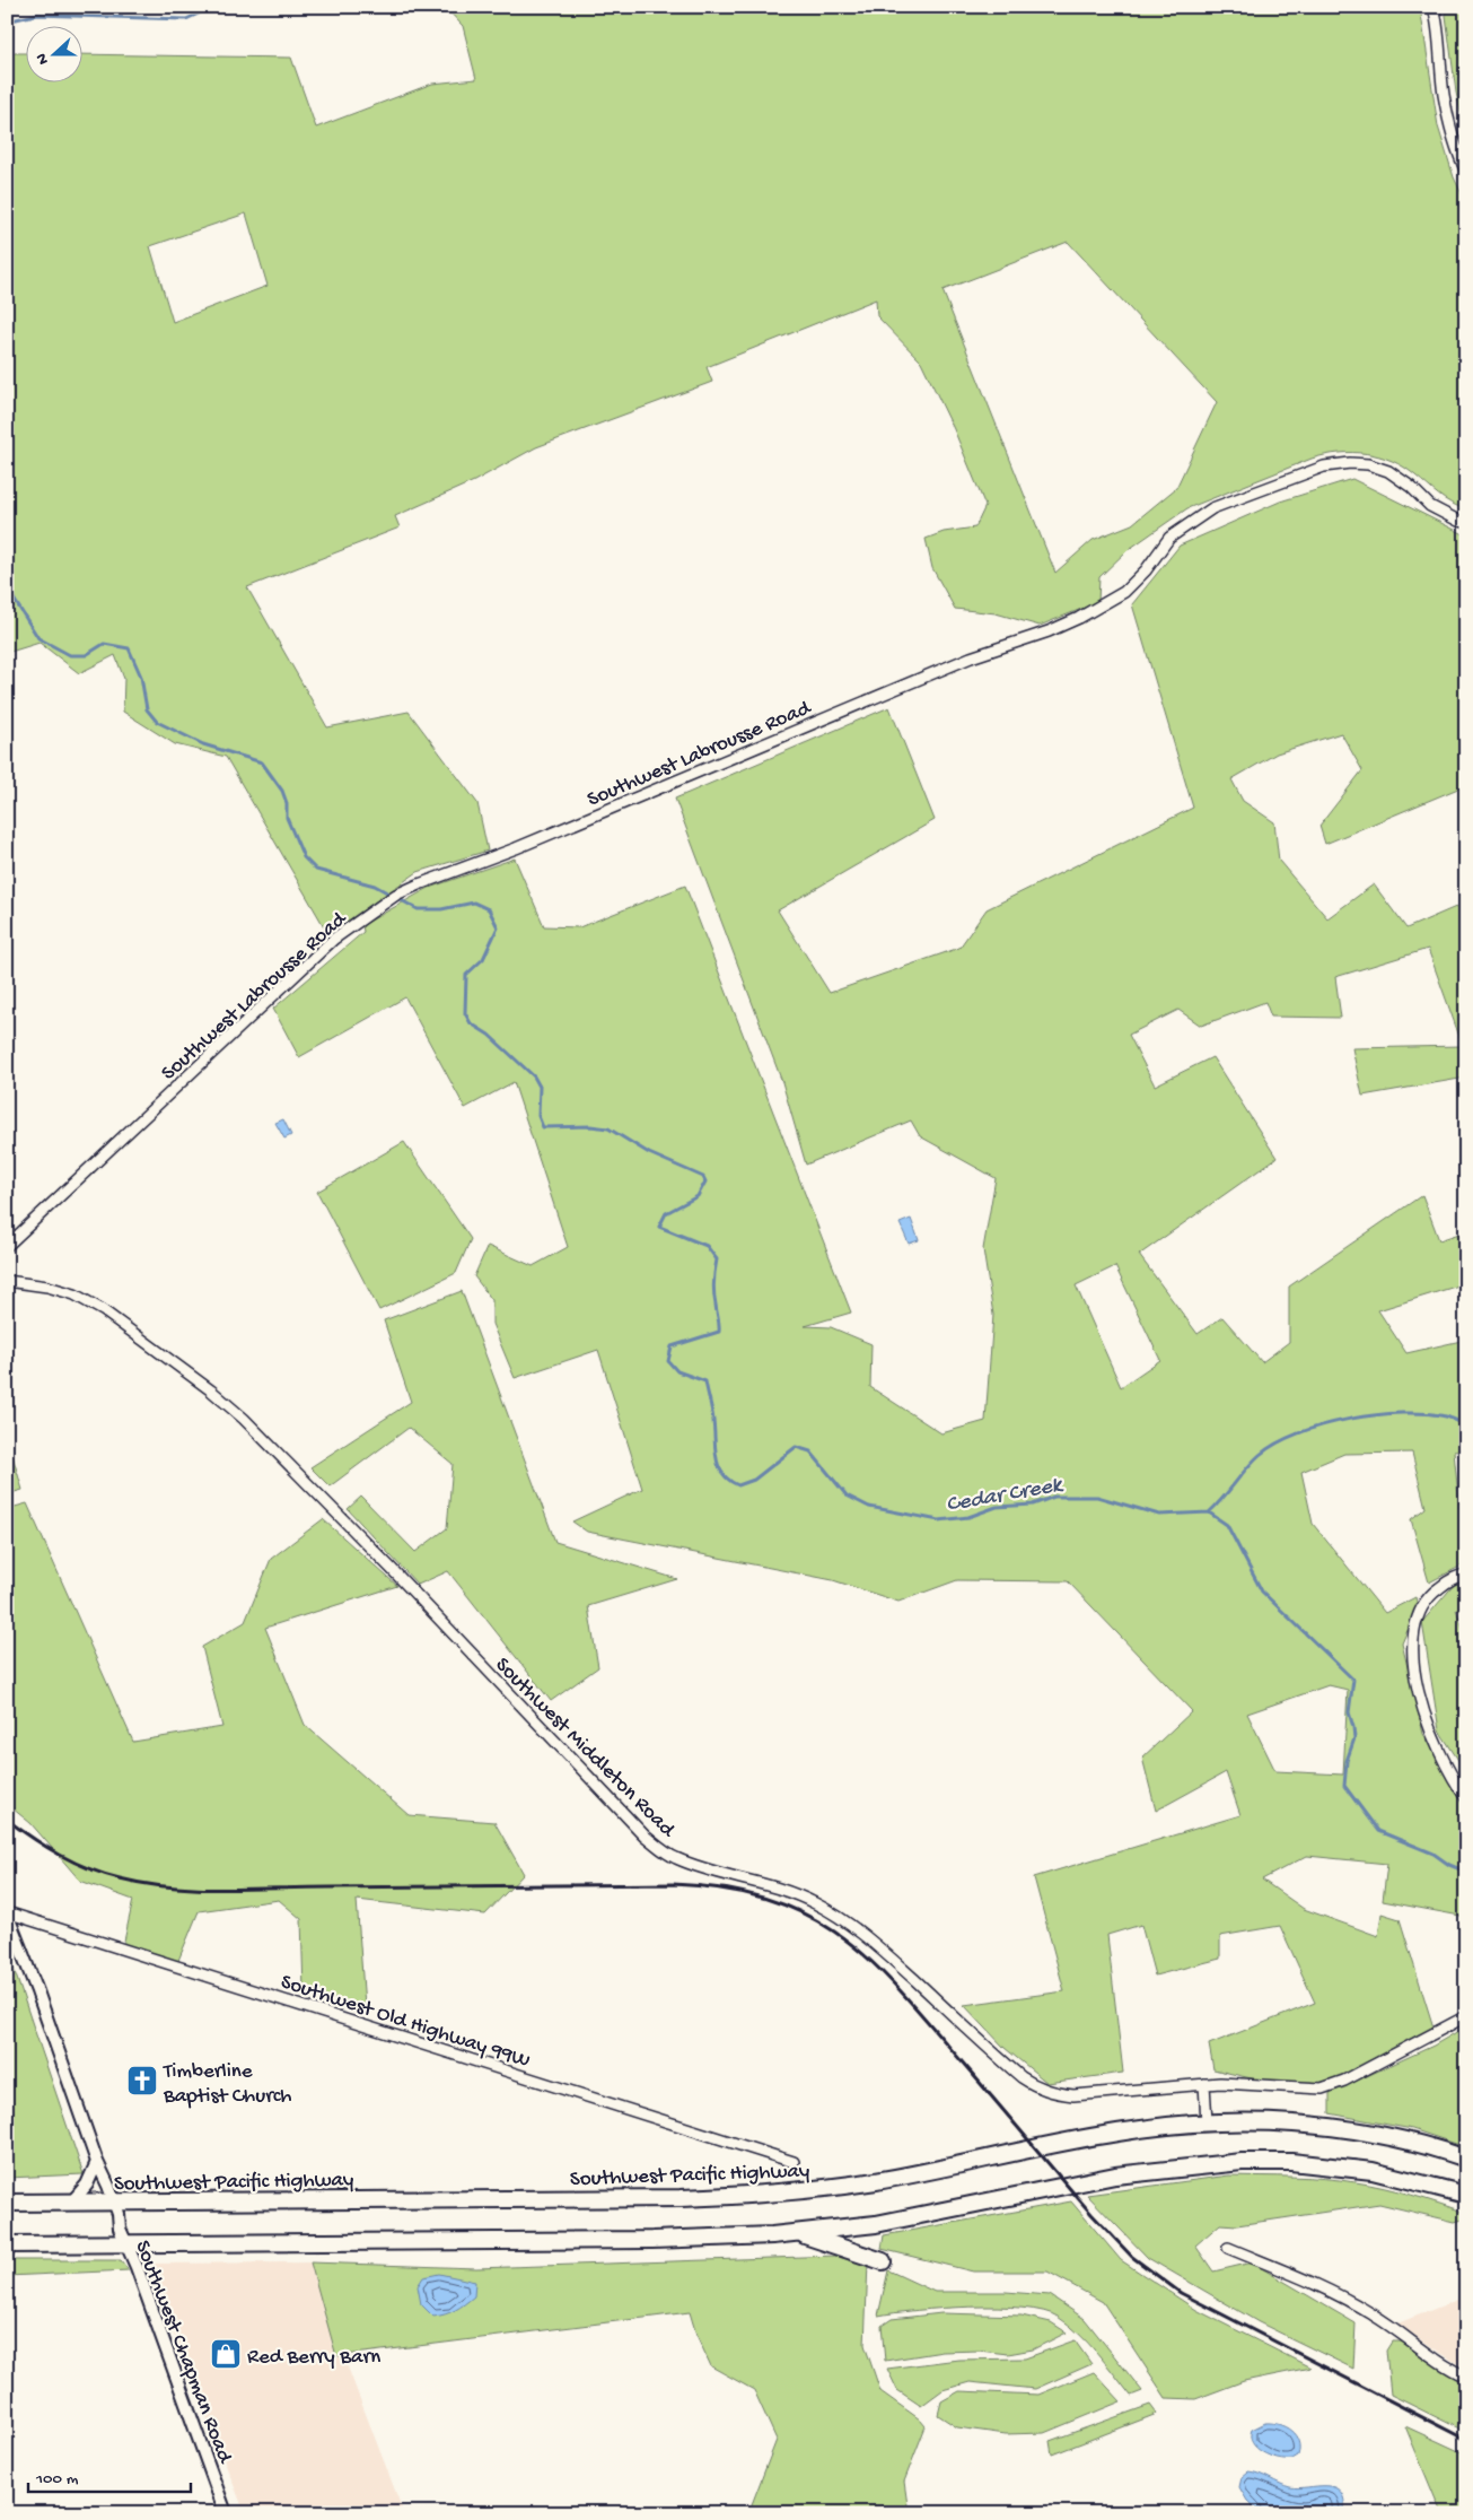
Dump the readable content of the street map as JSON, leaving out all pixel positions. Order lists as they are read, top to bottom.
{
  "streets": {
    "highway": ["Southwest Pacific Highway"],
    "street": [
      "Southwest Labrousse Road",
      "Southwest Middleton Road",
      "Southwest Old Highway 99W",
      "Southwest Chapman Road"
    ]
  },
  "crossings": [
    ["Southwest Old Highway 99W", "Southwest Chapman Road"],
    ["Southwest Pacific Highway", "Southwest Chapman Road"]
  ],
  "water": ["Cedar Creek"],
  "places": {
    "church": ["Timberline Baptist Church"],
    "shop": ["Red Berry Barn"]
  },
  "scale_bar": "100 m",
  "north": "left"
}
